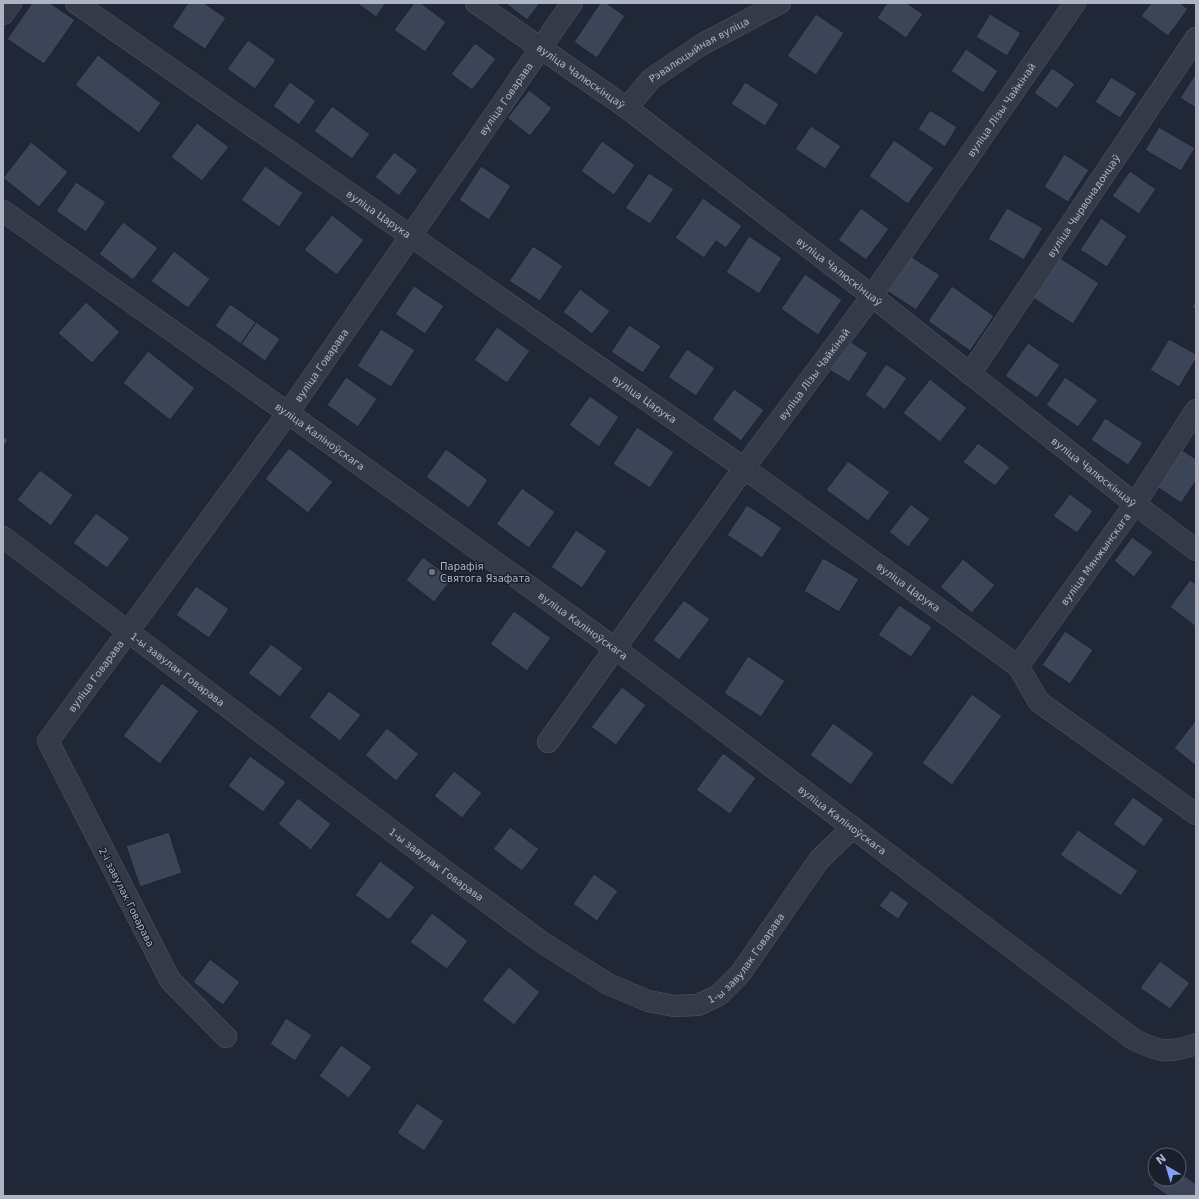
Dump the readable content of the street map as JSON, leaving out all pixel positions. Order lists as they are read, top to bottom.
{
  "streets": {
    "street": [
      "Рэвалюцыйная вуліца",
      "вуліца Чалюскінцаў",
      "вуліца Говарава",
      "вуліца Лізы Чайкінай",
      "вуліца Чырвонадонцаў",
      "вуліца Царука",
      "вуліца Каліноўскага",
      "вуліца Мянжынскага",
      "1-ы завулак Говарава",
      "2-і завулак Говарава"
    ]
  },
  "crossings": [
    ["Рэвалюцыйная вуліца", "вуліца Чалюскінцаў"],
    ["вуліца Чалюскінцаў", "вуліца Говарава"],
    ["вуліца Чалюскінцаў", "вуліца Лізы Чайкінай"],
    ["вуліца Чалюскінцаў", "вуліца Чырвонадонцаў"],
    ["вуліца Чалюскінцаў", "вуліца Мянжынскага"],
    ["вуліца Говарава", "вуліца Царука"],
    ["вуліца Говарава", "вуліца Каліноўскага"],
    ["вуліца Говарава", "1-ы завулак Говарава"],
    ["вуліца Говарава", "2-і завулак Говарава"],
    ["вуліца Лізы Чайкінай", "вуліца Царука"],
    ["вуліца Лізы Чайкінай", "вуліца Каліноўскага"],
    ["вуліца Царука", "вуліца Мянжынскага"],
    ["вуліца Каліноўскага", "1-ы завулак Говарава"]
  ],
  "places": ["Парафія Святога Язафата"],
  "north": "top left"
}
